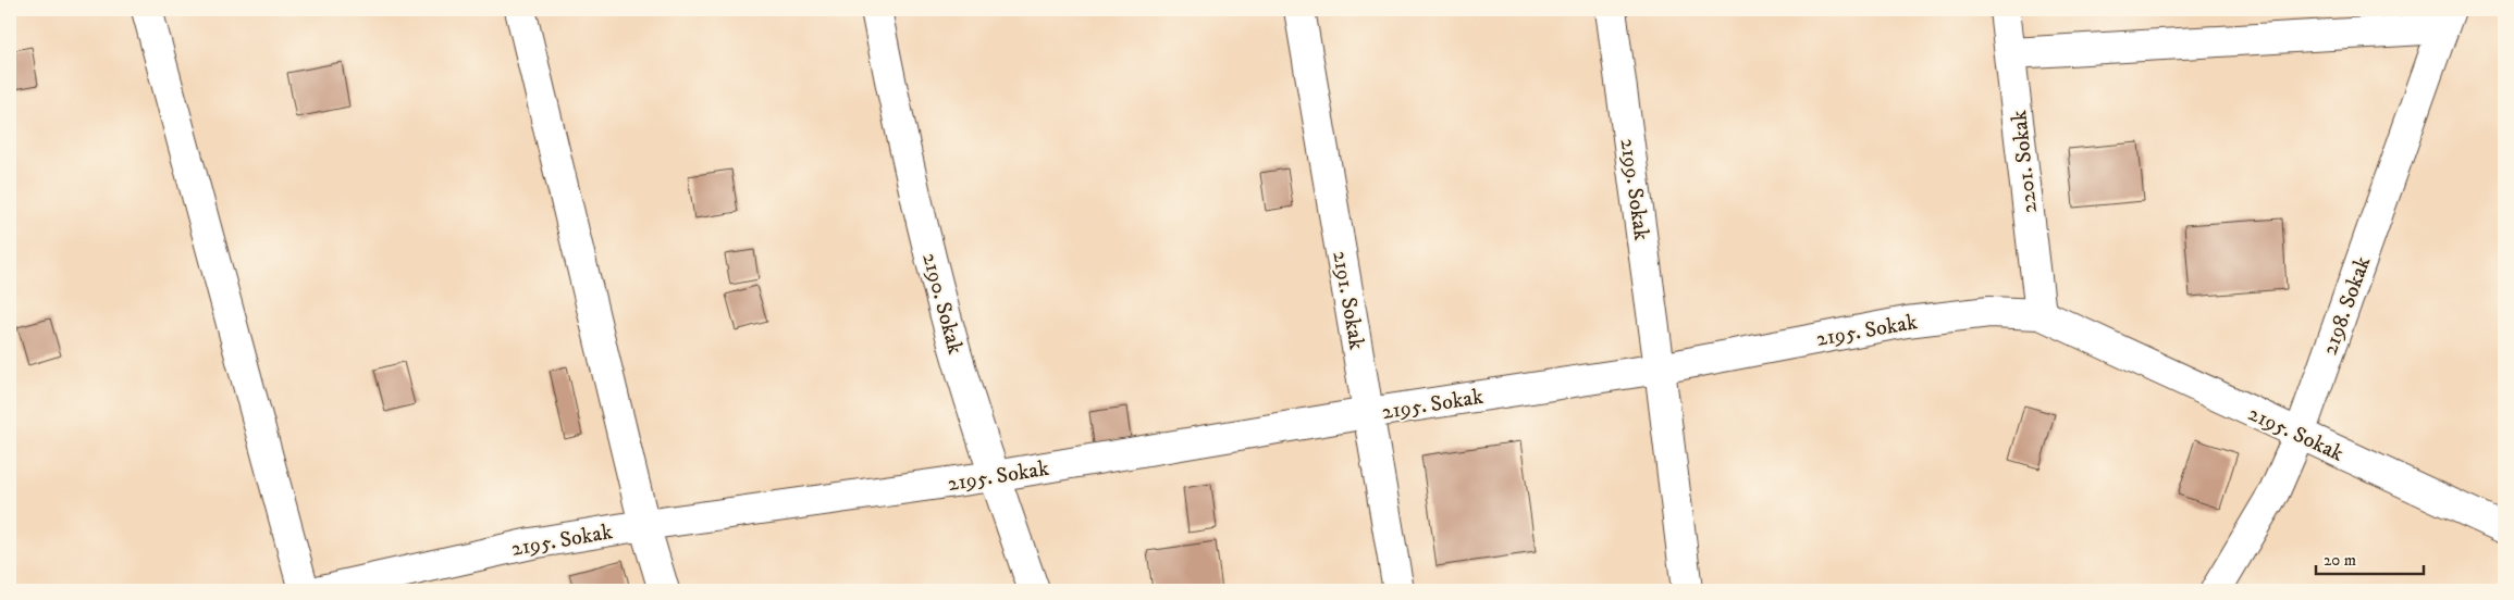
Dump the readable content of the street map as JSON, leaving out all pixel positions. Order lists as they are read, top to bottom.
{
  "streets": {
    "street": [
      "2201. Sokak",
      "2199. Sokak",
      "2191. Sokak",
      "2190. Sokak",
      "2198. Sokak",
      "2195. Sokak"
    ]
  },
  "crossings": [
    ["2201. Sokak", "2195. Sokak"],
    ["2199. Sokak", "2195. Sokak"],
    ["2191. Sokak", "2195. Sokak"],
    ["2190. Sokak", "2195. Sokak"],
    ["2198. Sokak", "2195. Sokak"]
  ],
  "scale_bar": "20 m"
}
